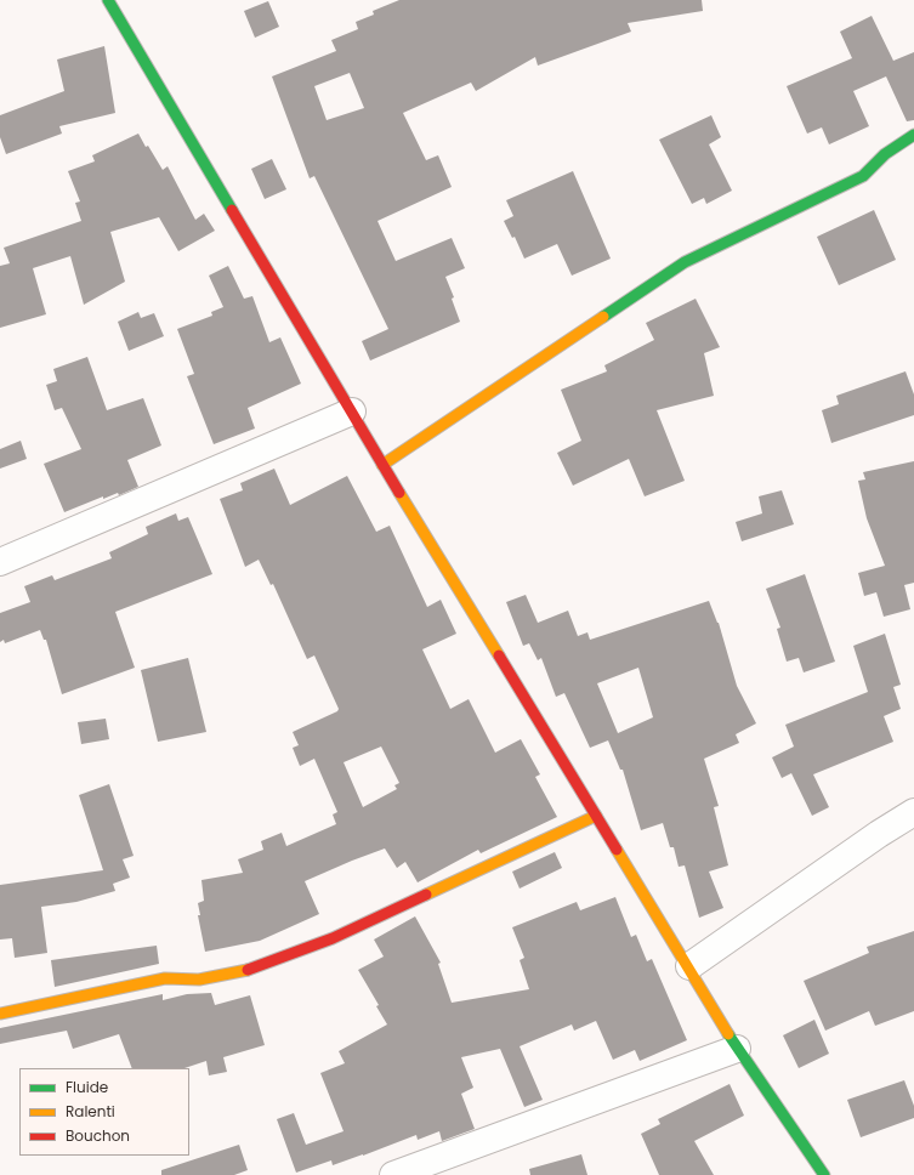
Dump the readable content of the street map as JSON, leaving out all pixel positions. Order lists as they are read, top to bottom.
{
  "legend": ["Fluide", "Ralenti", "Bouchon"]
}
